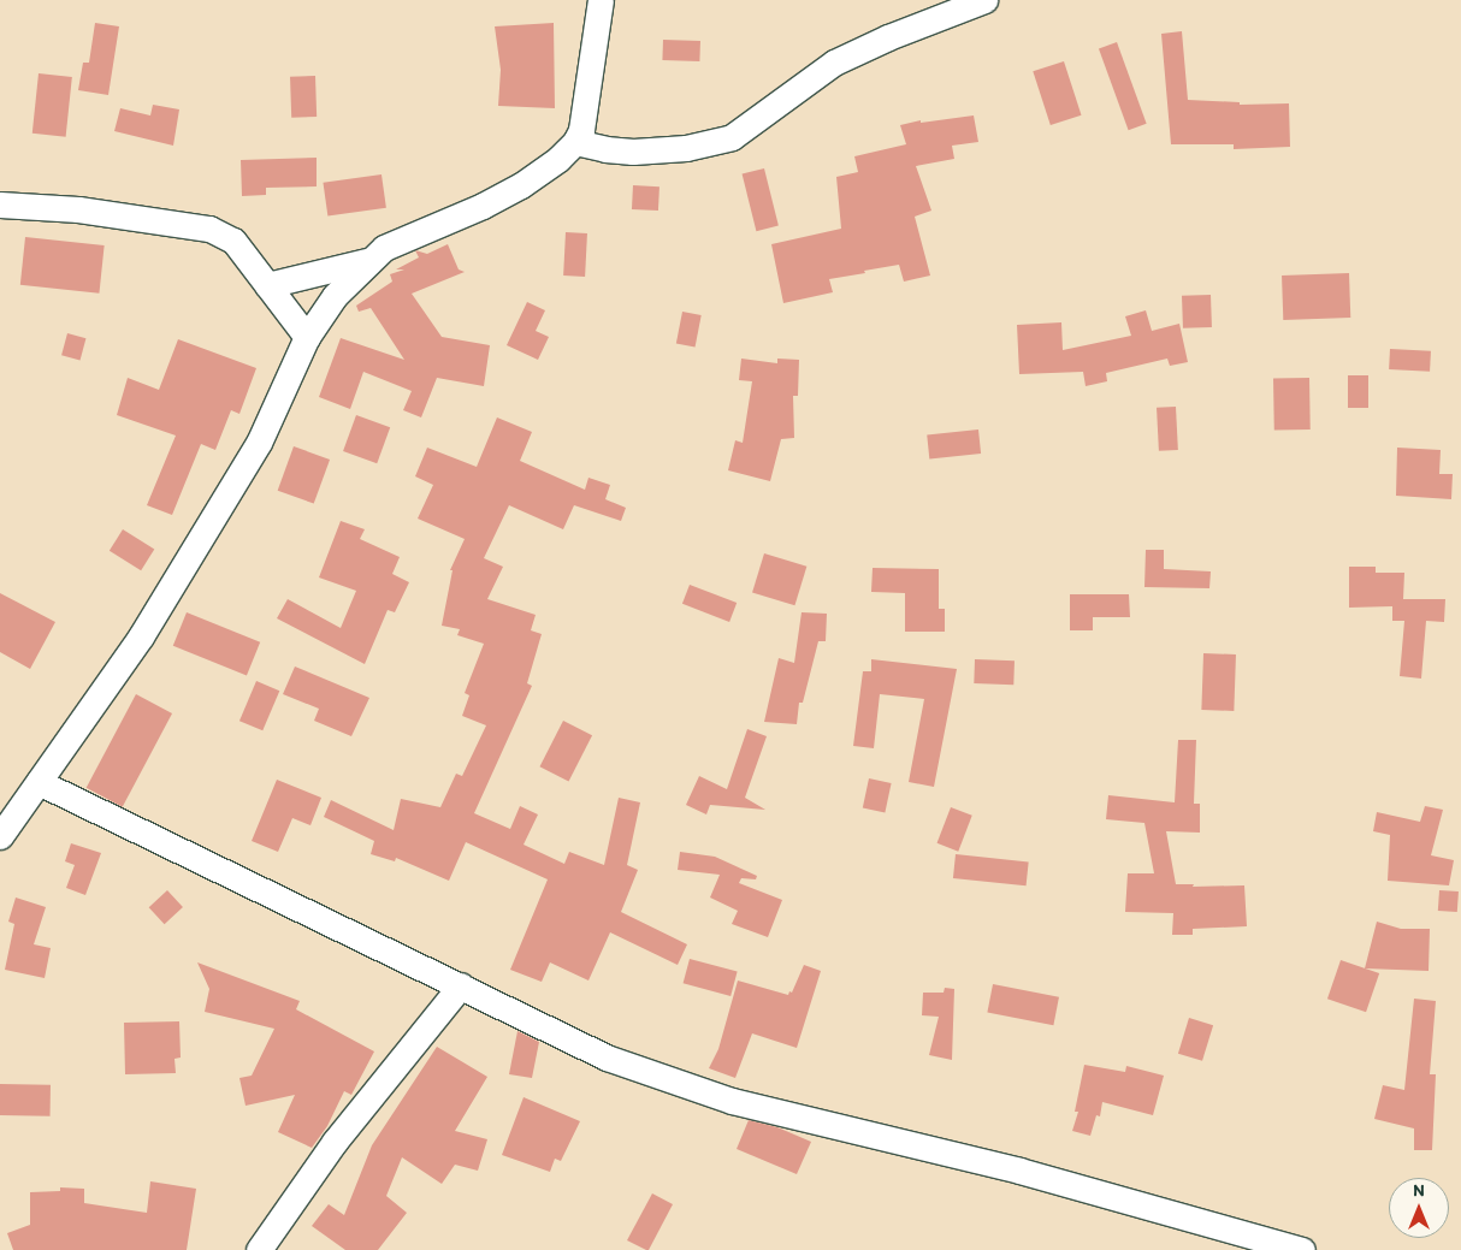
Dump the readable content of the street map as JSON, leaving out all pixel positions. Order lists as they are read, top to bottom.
{
  "north": "top"
}
